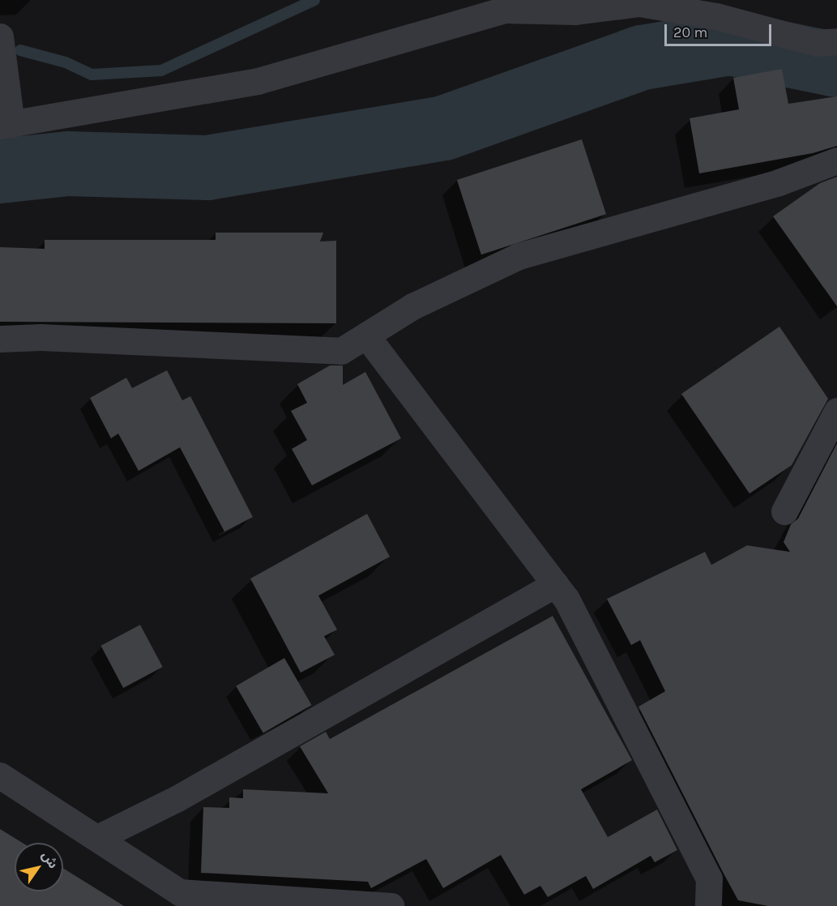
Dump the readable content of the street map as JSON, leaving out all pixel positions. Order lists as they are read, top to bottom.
{
  "scale_bar": "20 m",
  "north": "top right"
}
